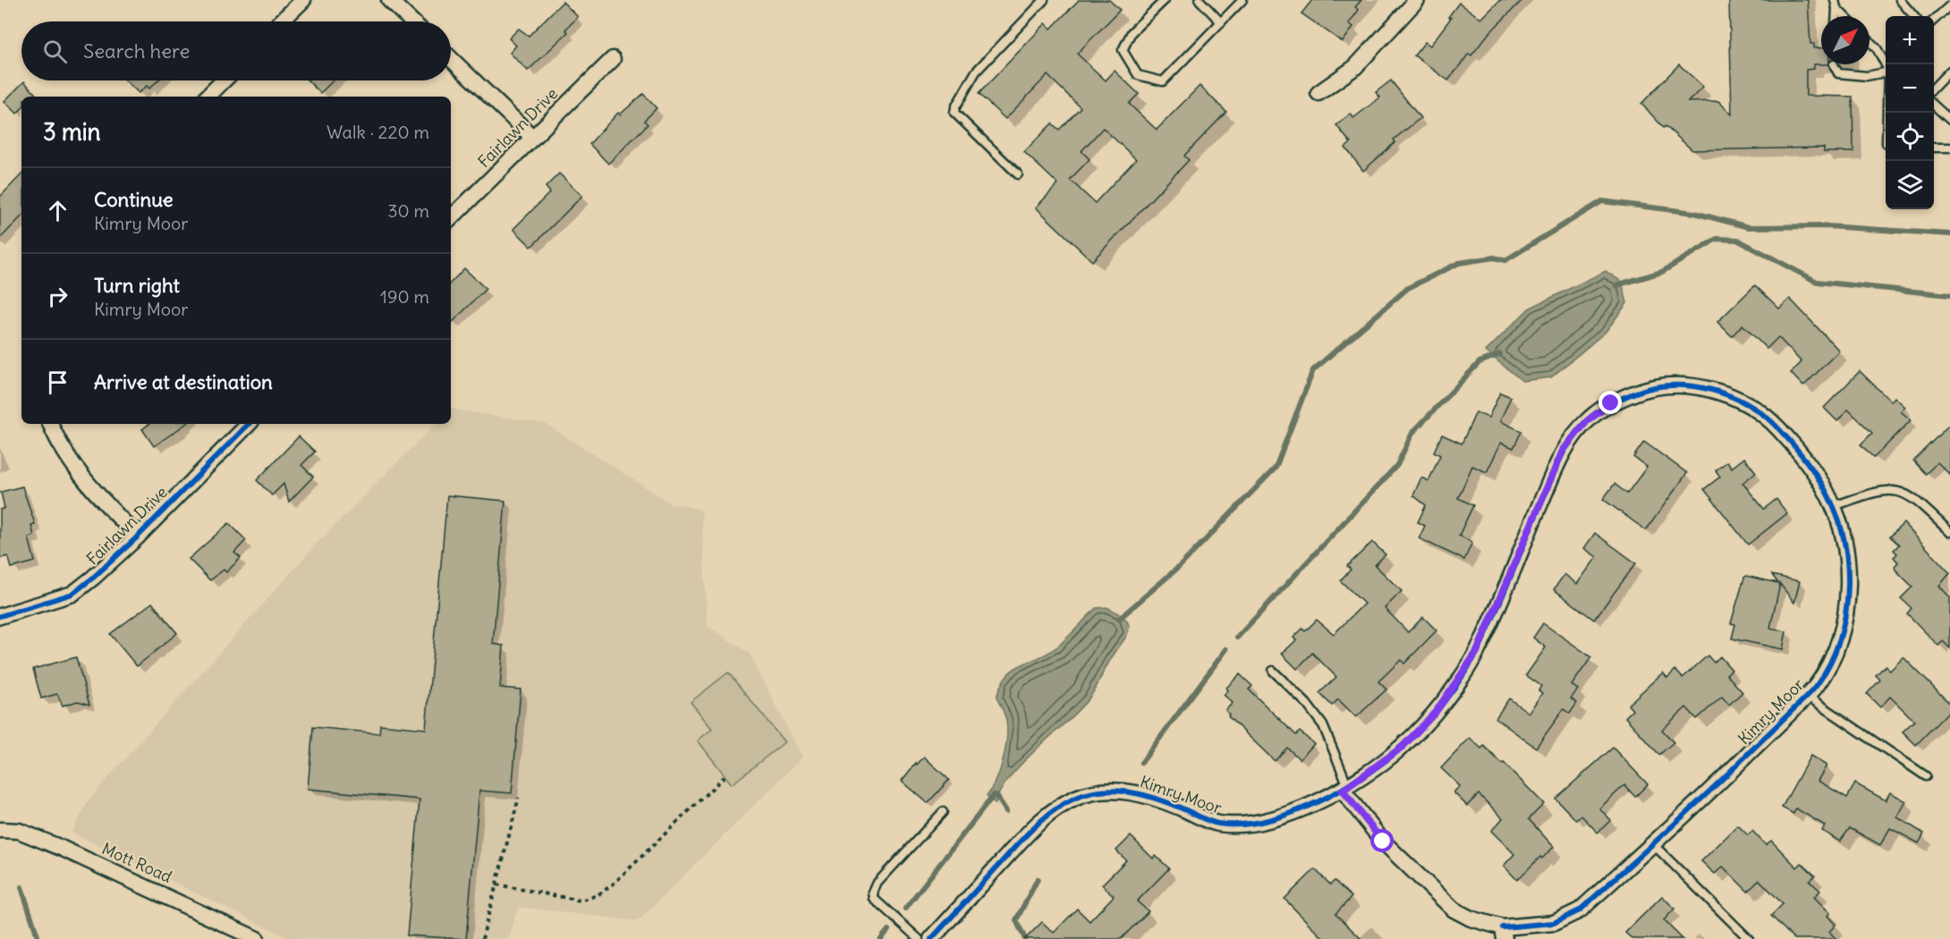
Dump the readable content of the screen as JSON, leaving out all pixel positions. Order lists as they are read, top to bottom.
{
  "streets": {
    "street": ["Fairlawn Drive", "Kimry Moor", "Mott Road"]
  },
  "north": "top right",
  "page": {
    "map_buttons": ["+", "−"],
    "search": "Search here",
    "heading": ["3 min", "Walk · 220 m"],
    "list": [
      ["Continue", "Kimry Moor", "30 m"],
      ["Turn right", "Kimry Moor", "190 m"],
      "Arrive at destination"
    ]
  }
}
